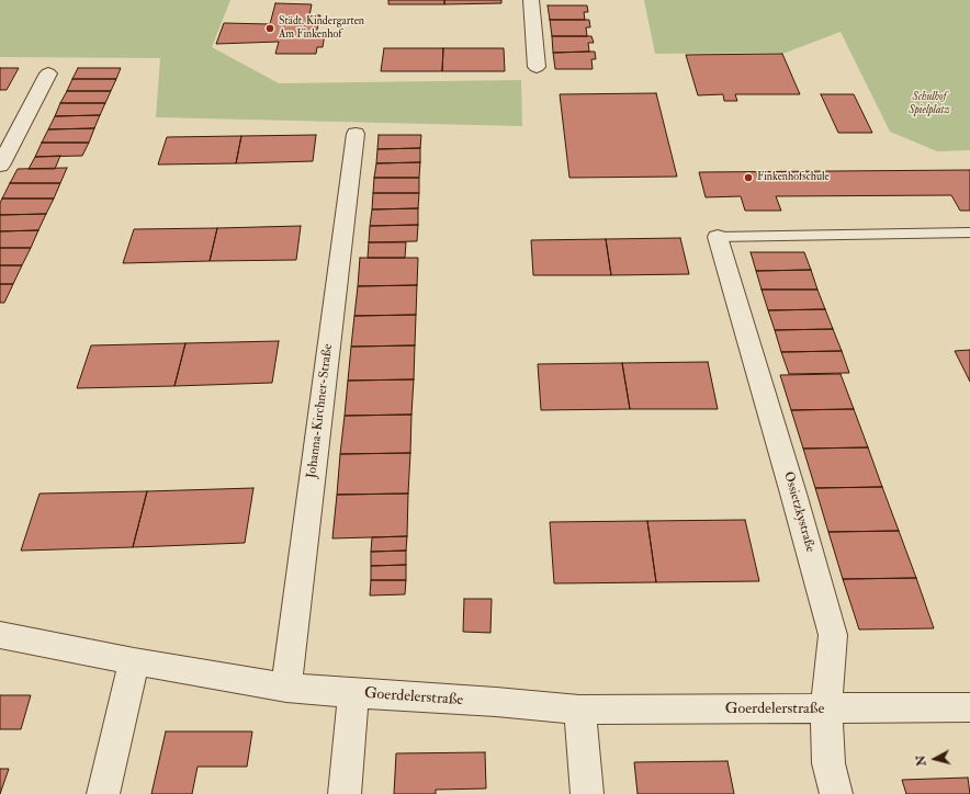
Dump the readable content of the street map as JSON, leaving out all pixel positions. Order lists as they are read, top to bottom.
{
  "streets": {
    "street": ["Johanna-Kirchner-Straße", "Ossietzkystraße", "Goerdelerstraße"]
  },
  "crossings": [
    ["Johanna-Kirchner-Straße", "Goerdelerstraße"],
    ["Ossietzkystraße", "Goerdelerstraße"]
  ],
  "parks": ["Schulhof Spielplatz"],
  "places": ["Städt. Kindergarten Am Finkenhof", "Finkenhofschule"],
  "north": "left"
}
